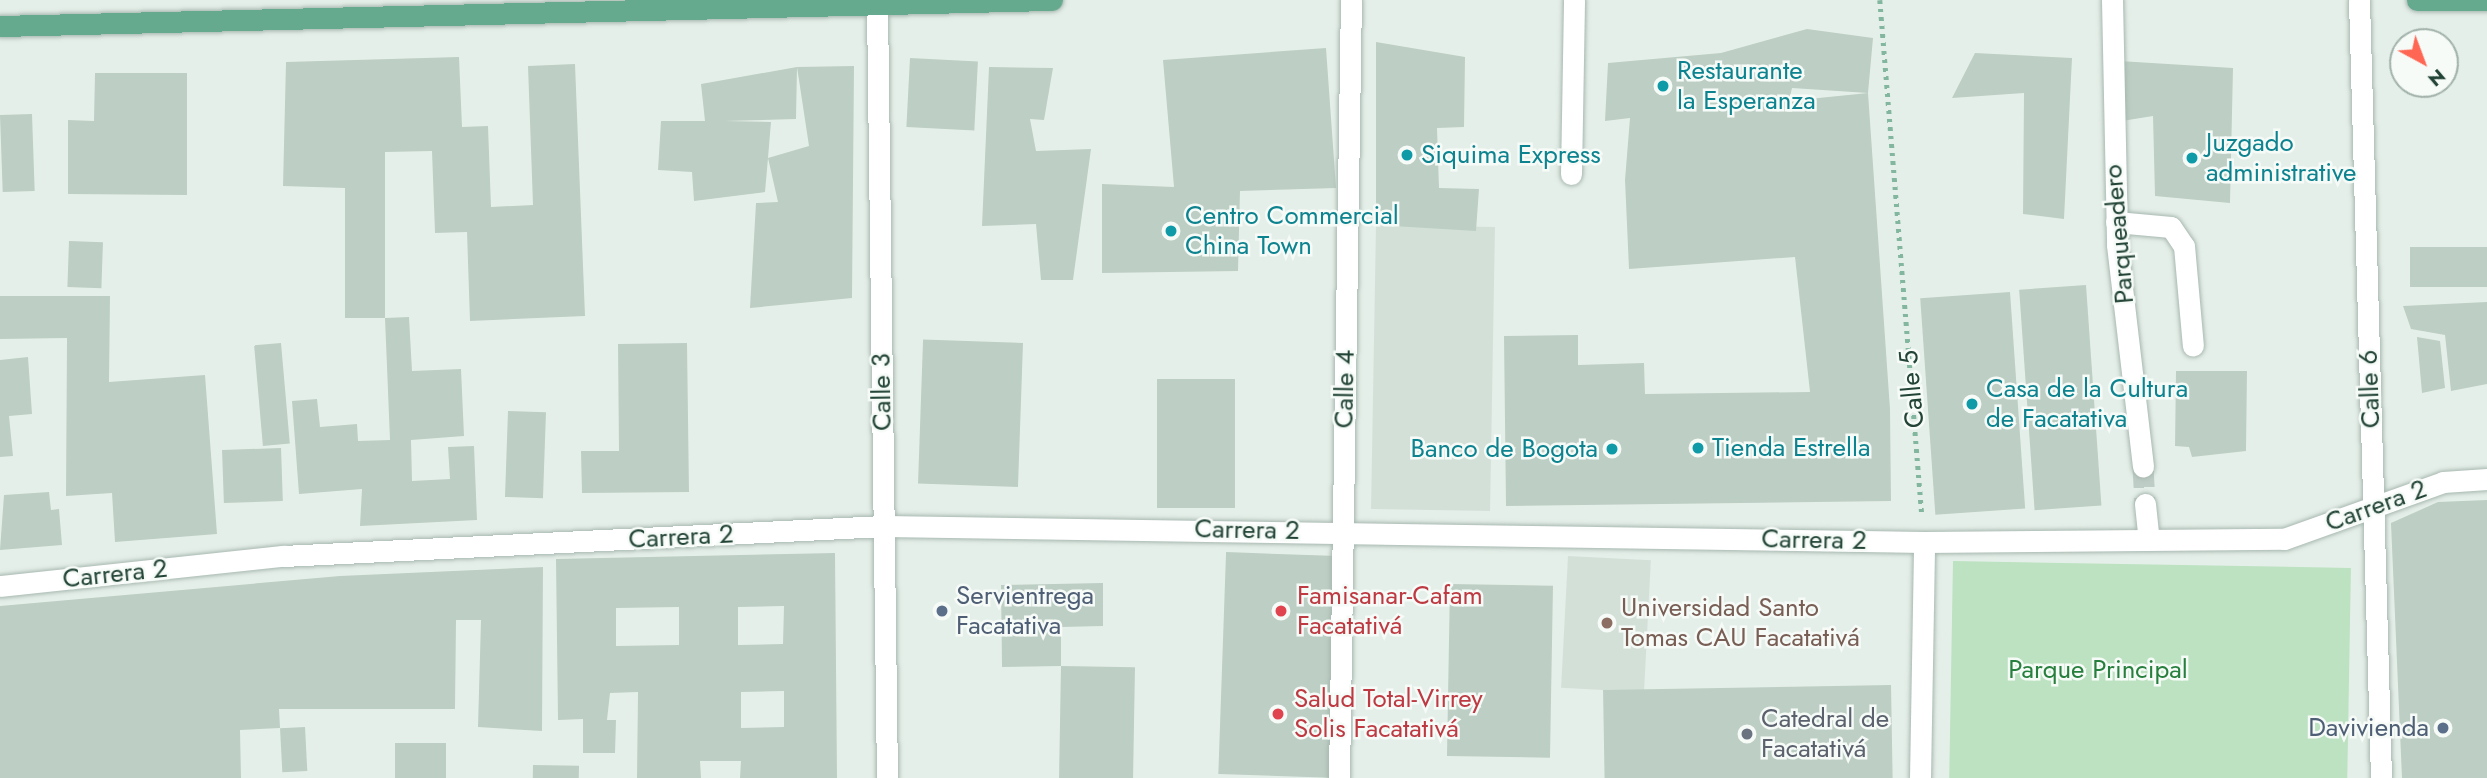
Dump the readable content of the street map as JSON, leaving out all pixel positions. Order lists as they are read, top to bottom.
{
  "streets": {
    "street": [
      "Parqueadero",
      "Calle 4",
      "Calle 6",
      "Calle 3",
      "Carrera 2"
    ],
    "path": ["Calle 5"]
  },
  "crossings": [
    ["Calle 4", "Carrera 2"],
    ["Calle 5", "Carrera 2"],
    ["Calle 6", "Carrera 2"],
    ["Calle 3", "Carrera 2"]
  ],
  "parks": ["Parque Principal"],
  "places": [
    "Restaurante la Esperanza",
    "Siquima Express",
    "Juzgado administrative",
    "Centro Commercial China Town",
    "Casa de la Cultura de Facatativa",
    "Tienda Estrella",
    "Banco de Bogota",
    "Servientrega Facatativa",
    "Famisanar-Cafam Facatativá",
    "Universidad Santo Tomas CAU Facatativá",
    "Salud Total-Virrey Solis Facatativá",
    "Davivienda",
    "Catedral de Facatativá"
  ],
  "north": "bottom right"
}
